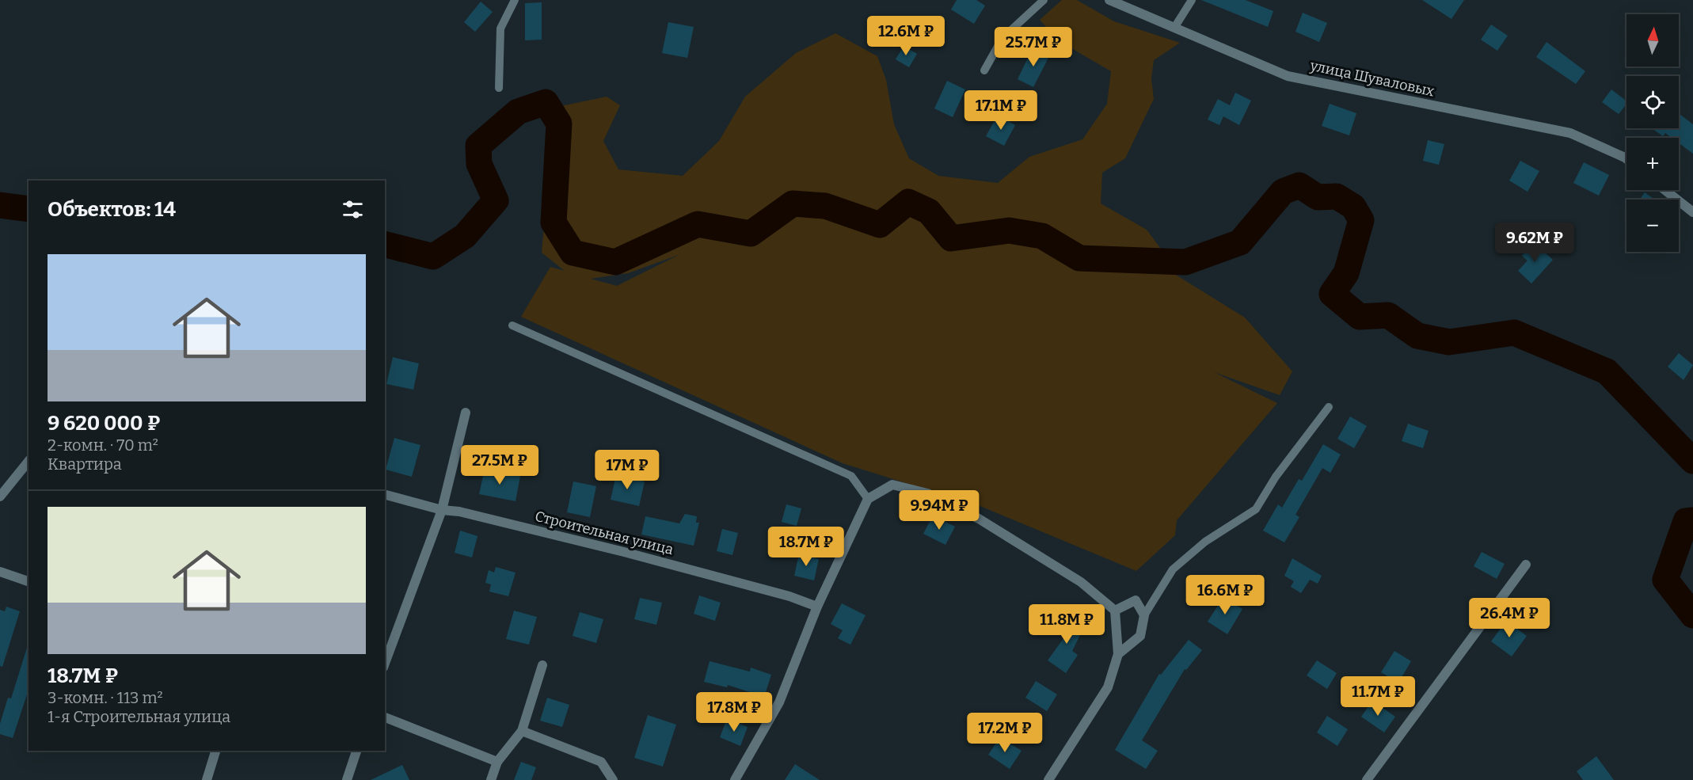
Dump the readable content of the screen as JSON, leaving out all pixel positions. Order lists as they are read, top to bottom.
{
  "streets": {
    "street": ["улица Шуваловых", "Строительная улица"]
  },
  "north": "top",
  "page": {
    "map_buttons": ["+", "−"],
    "price": [
      "12.6M ₽",
      "25.7M ₽",
      "17.1M ₽",
      "9.62M ₽",
      "27.5M ₽",
      "17M ₽",
      "9.94M ₽",
      "18.7M ₽",
      "16.6M ₽",
      "26.4M ₽",
      "11.8M ₽",
      "11.7M ₽",
      "17.8M ₽",
      "17.2M ₽"
    ],
    "heading": "Объектов: 14",
    "list": [
      {
        "name": "9 620 000 ₽",
        "note": "2-комн. · 70 m² · Квартира"
      },
      {
        "name": "18.7M ₽",
        "note": "3-комн. · 113 m² · 1-я Строительная улица"
      }
    ]
  }
}
